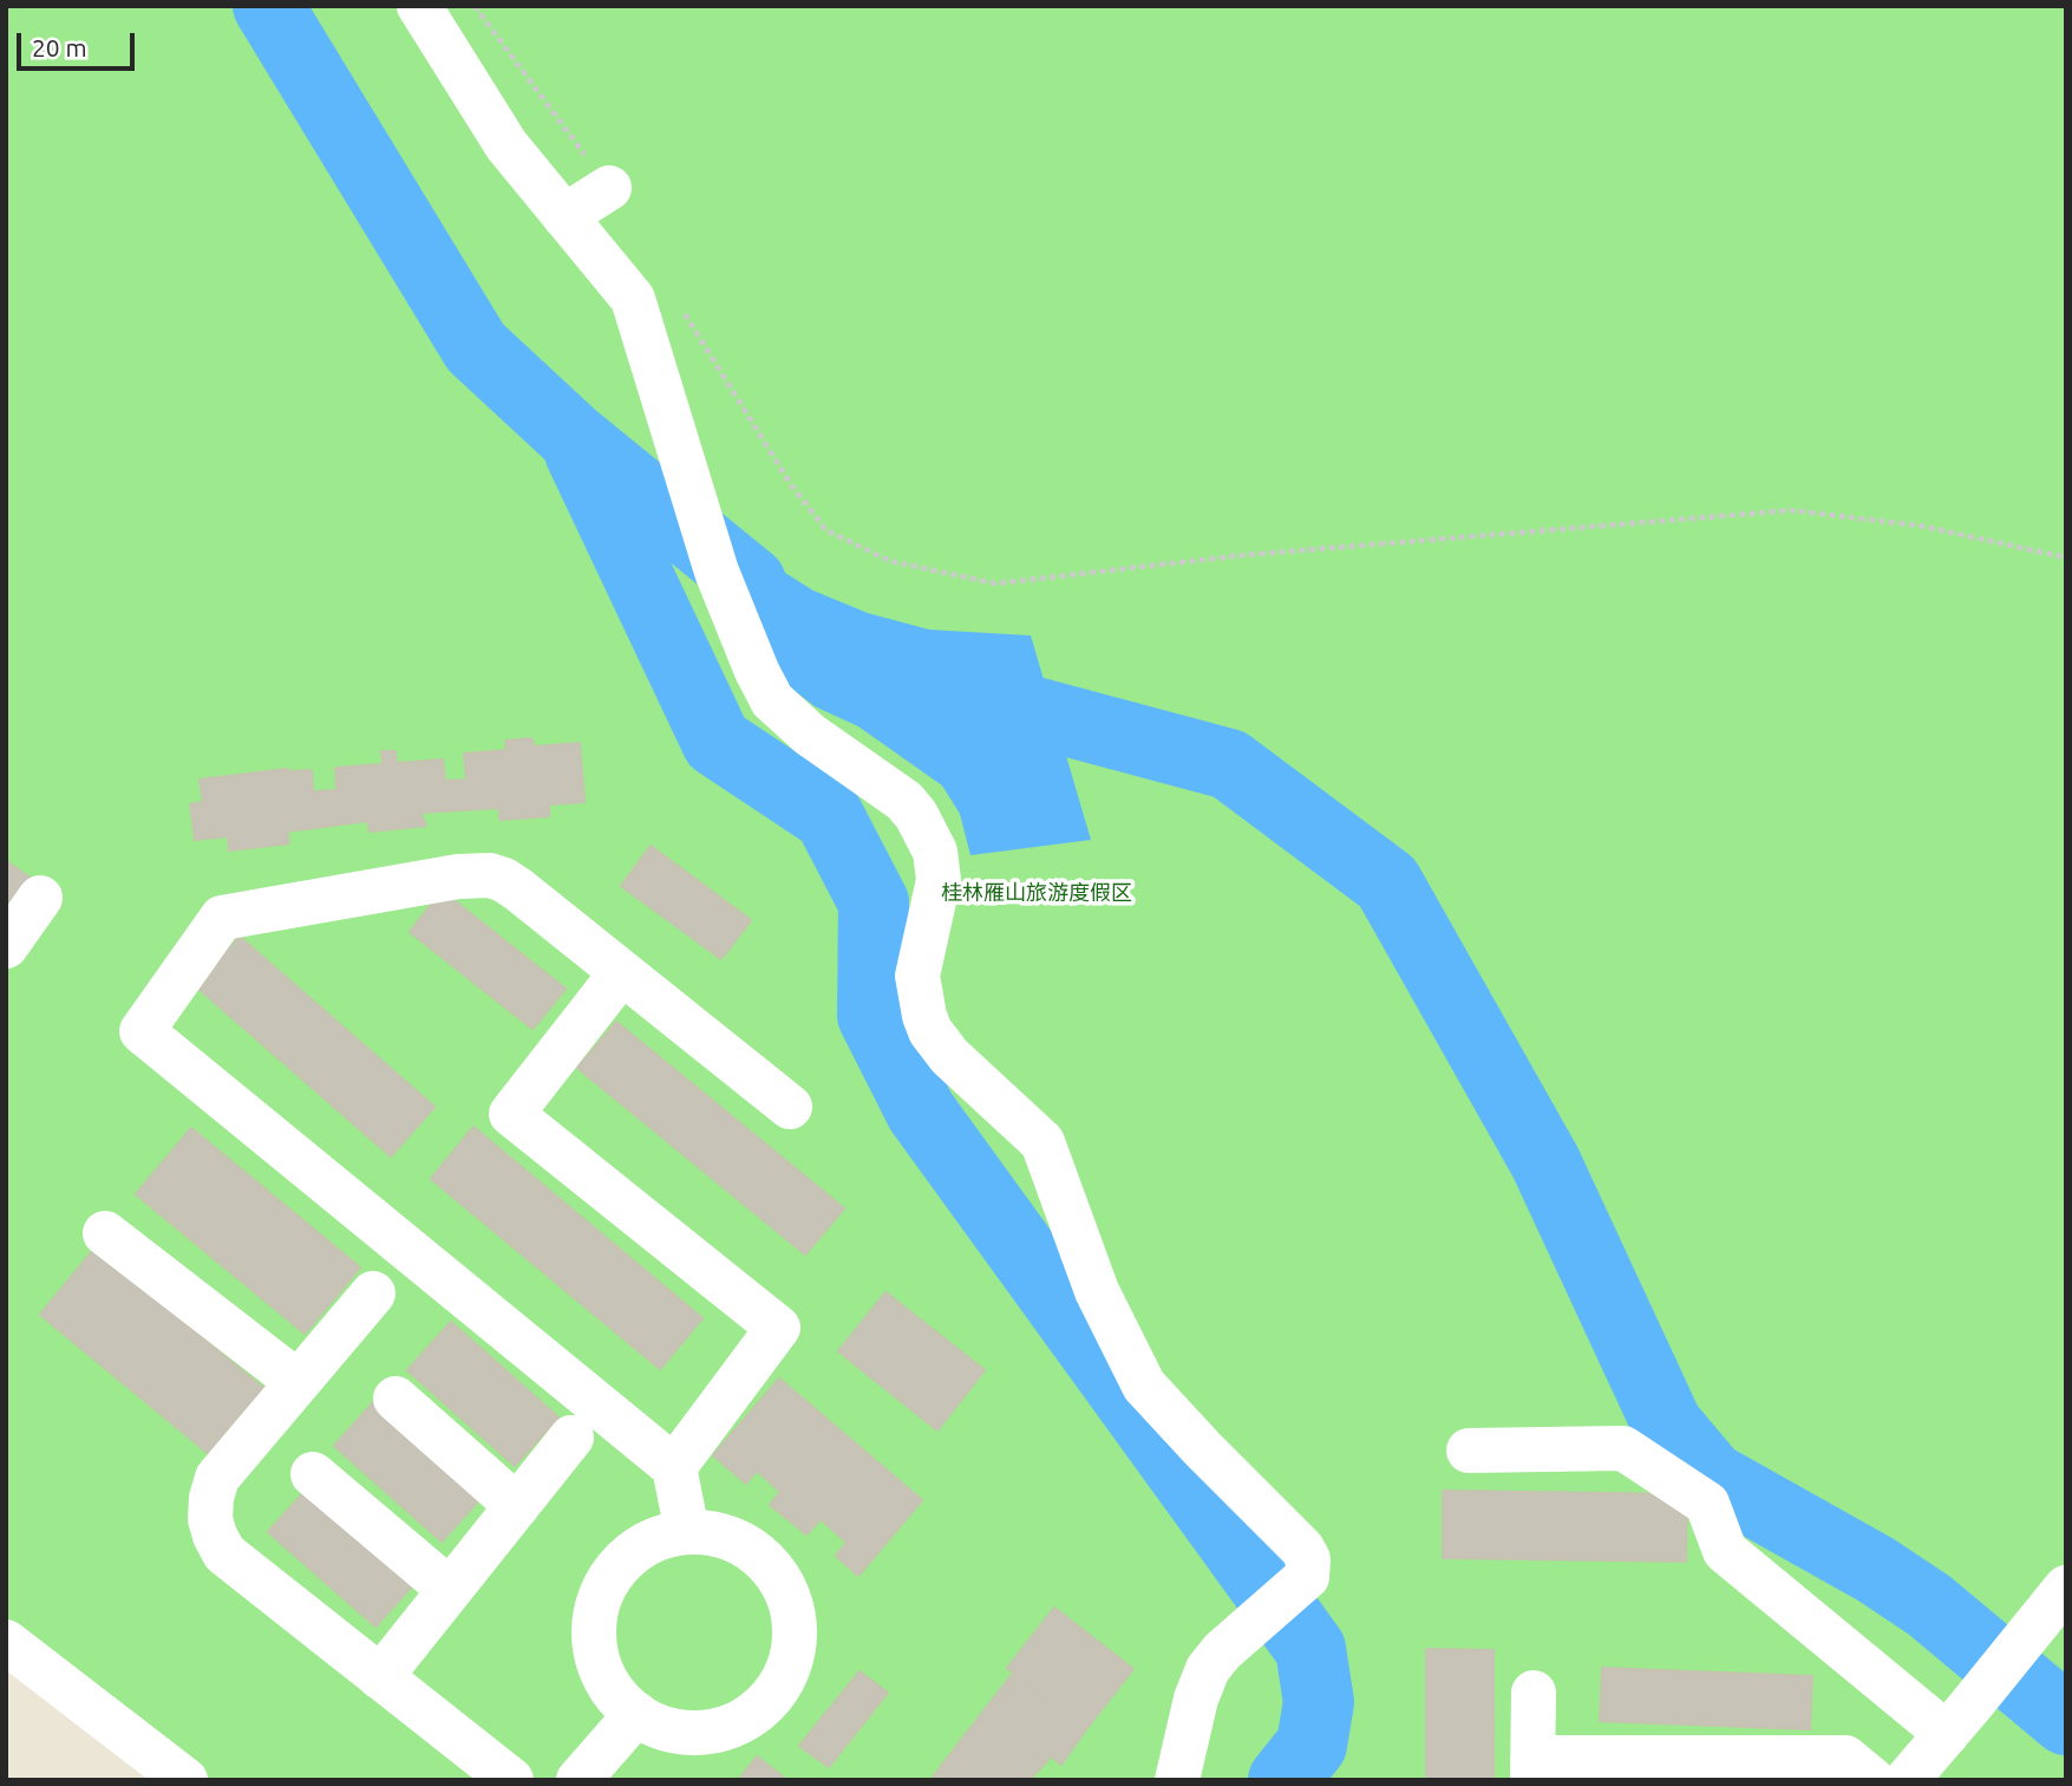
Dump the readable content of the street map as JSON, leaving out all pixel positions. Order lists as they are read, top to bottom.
{
  "parks": ["桂林雁山旅游度假区"],
  "scale_bar": "20 m"
}
